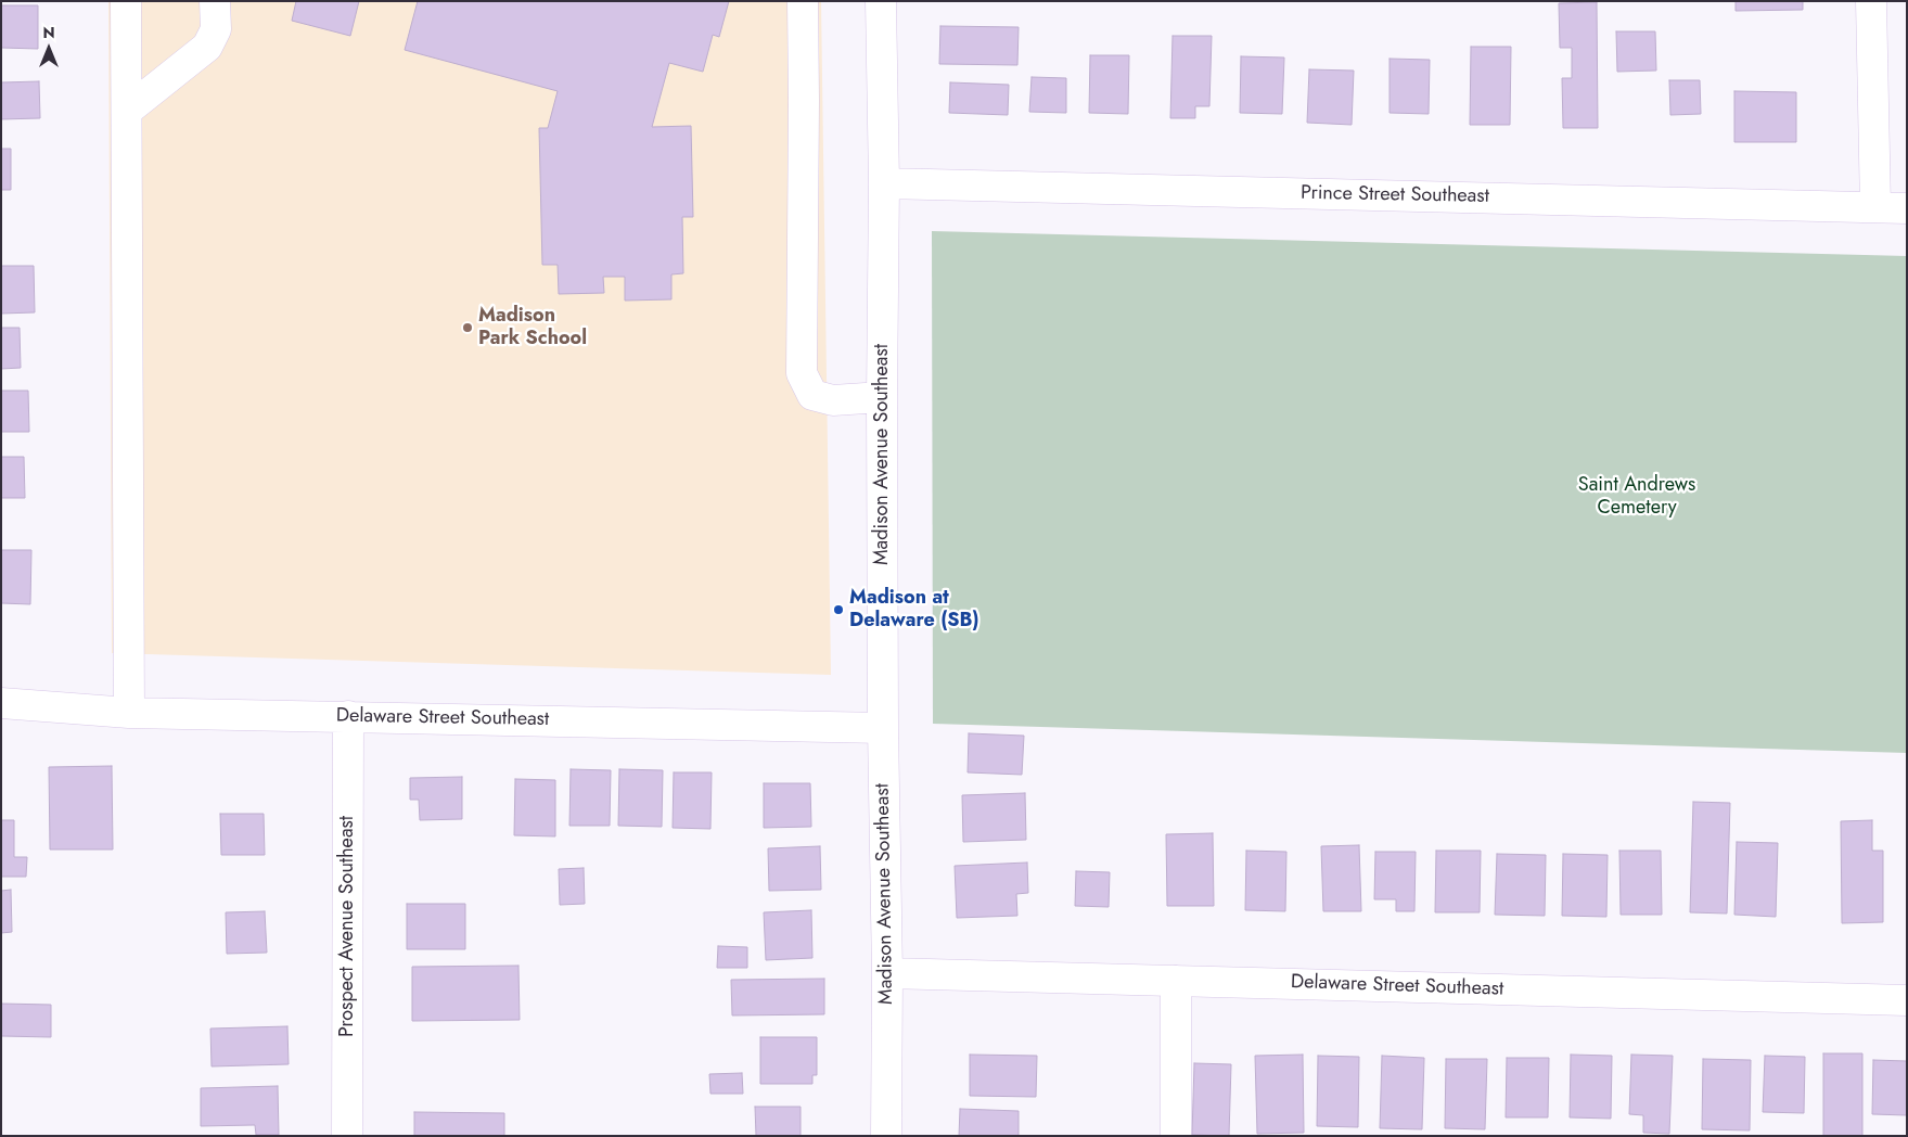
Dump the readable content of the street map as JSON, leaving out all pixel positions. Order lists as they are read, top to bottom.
{
  "streets": {
    "street": [
      "Prince Street Southeast",
      "Madison Avenue Southeast",
      "Delaware Street Southeast",
      "Prospect Avenue Southeast"
    ]
  },
  "crossings": [
    ["Prince Street Southeast", "Madison Avenue Southeast"],
    ["Madison Avenue Southeast", "Delaware Street Southeast"],
    ["Delaware Street Southeast", "Prospect Avenue Southeast"]
  ],
  "parks": ["Saint Andrews Cemetery"],
  "places": ["Madison Park School", "Madison at Delaware (SB)"],
  "north": "top"
}
